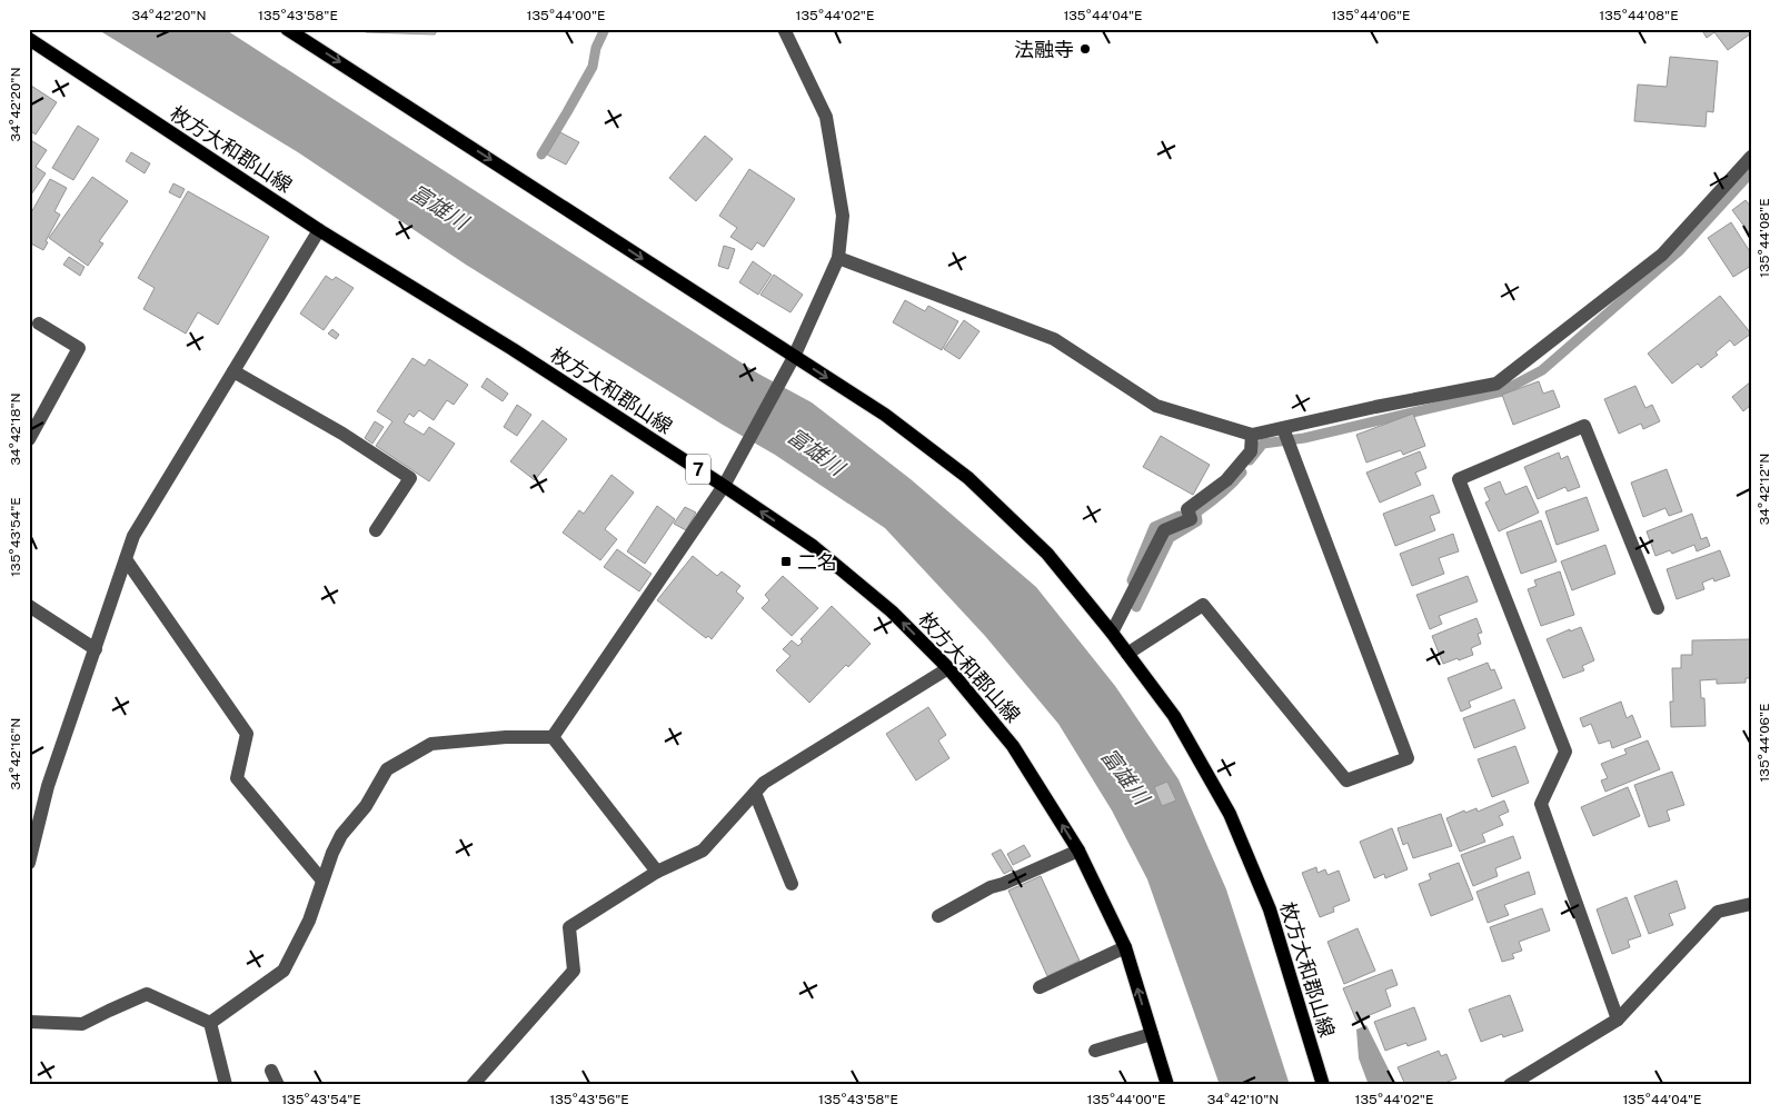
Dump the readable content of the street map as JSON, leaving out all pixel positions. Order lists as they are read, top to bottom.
{
  "streets": {
    "main road": ["枚方大和郡山線", "7"]
  },
  "water": ["富雄川"],
  "places": {
    "other": ["法融寺"],
    "transit": ["二名"]
  },
  "coordinates": [
    "34°42'20\"N",
    "135°43'58\"E",
    "135°44'00\"E",
    "135°44'02\"E",
    "135°44'04\"E",
    "135°44'06\"E",
    "135°44'08\"E",
    "34°42'18\"N",
    "34°42'12\"N",
    "135°43'54\"E",
    "34°42'16\"N",
    "135°43'56\"E",
    "34°42'10\"N"
  ]
}
